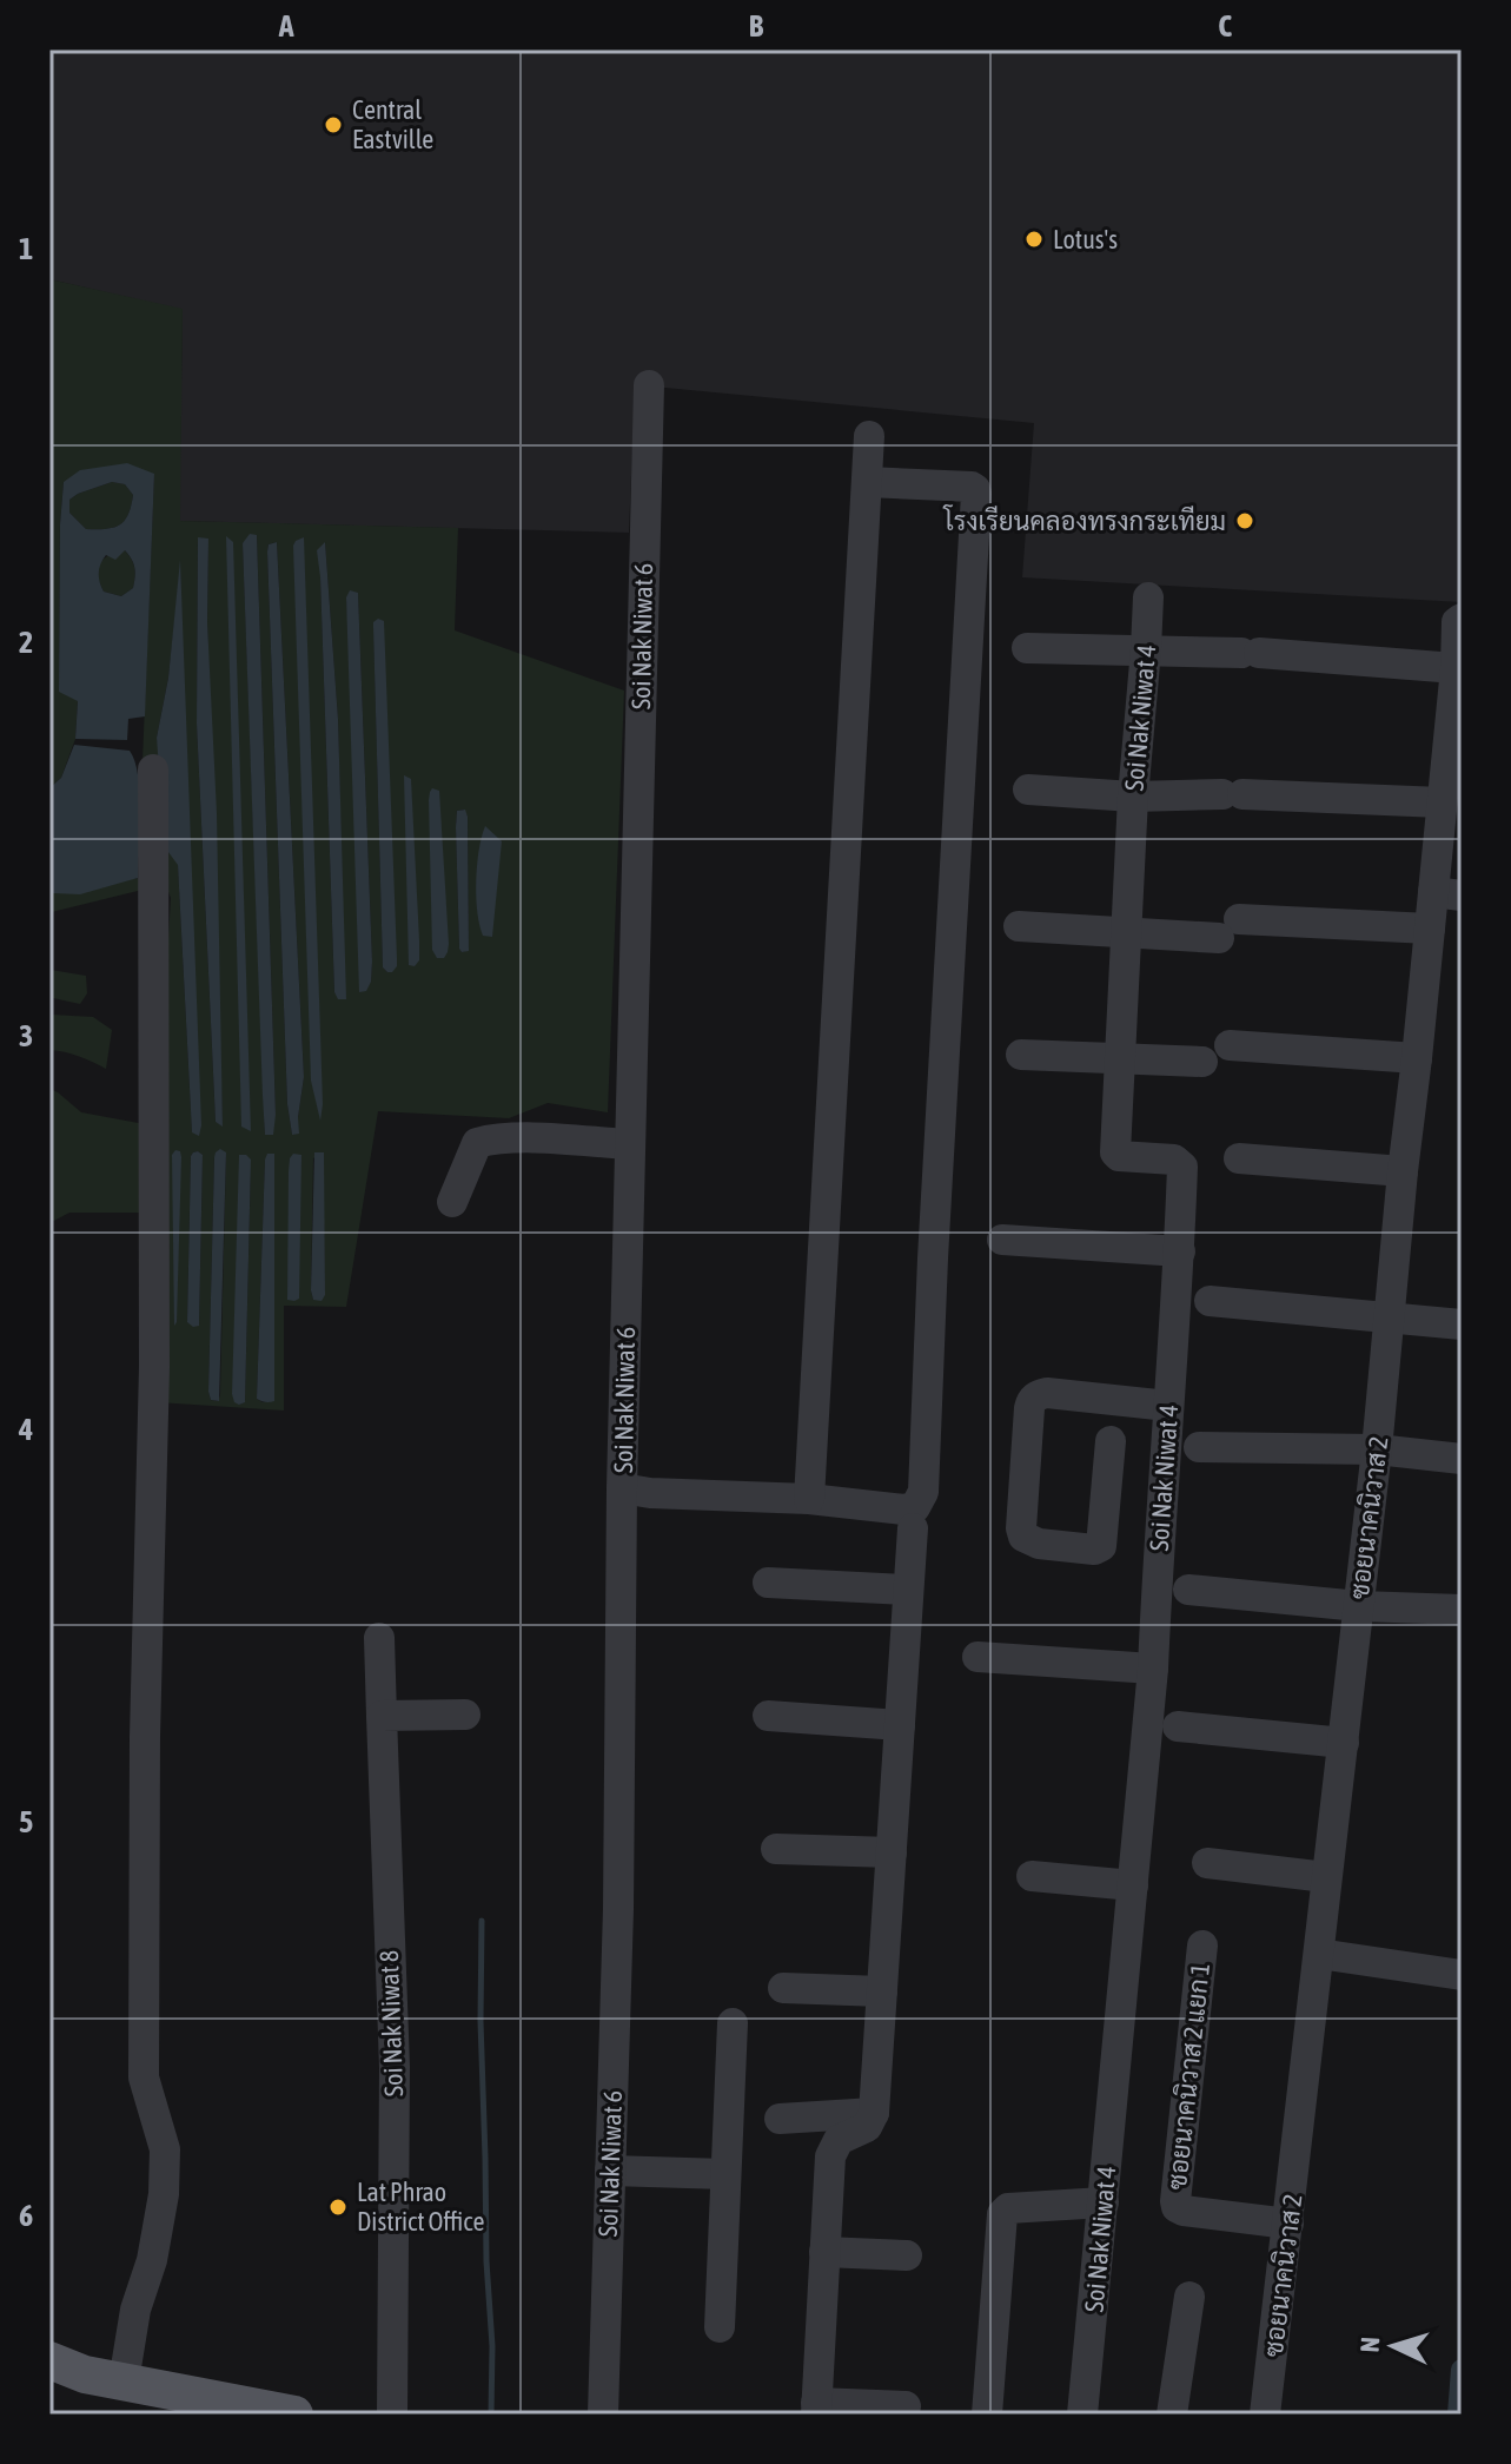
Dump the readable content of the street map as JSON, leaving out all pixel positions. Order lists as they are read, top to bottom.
{
  "streets": {
    "street": [
      "Soi Nak Niwat 6",
      "Soi Nak Niwat 4",
      "ซอยนาคนิวาส 2",
      "Soi Nak Niwat 8",
      "ซอยนาคนิวาส 2 แยก 1"
    ]
  },
  "crossings": [
    ["ซอยนาคนิวาส 2", "ซอยนาคนิวาส 2 แยก 1"]
  ],
  "places": [
    "Central Eastville",
    "Lotus's",
    "โรงเรียนคลองทรงกระเทียม",
    "Lat Phrao District Office"
  ],
  "north": "left",
  "grid": {
    "columns": ["A", "B", "C"],
    "rows": [
      "1",
      "2",
      "3",
      "4",
      "5",
      "6"
    ]
  }
}
